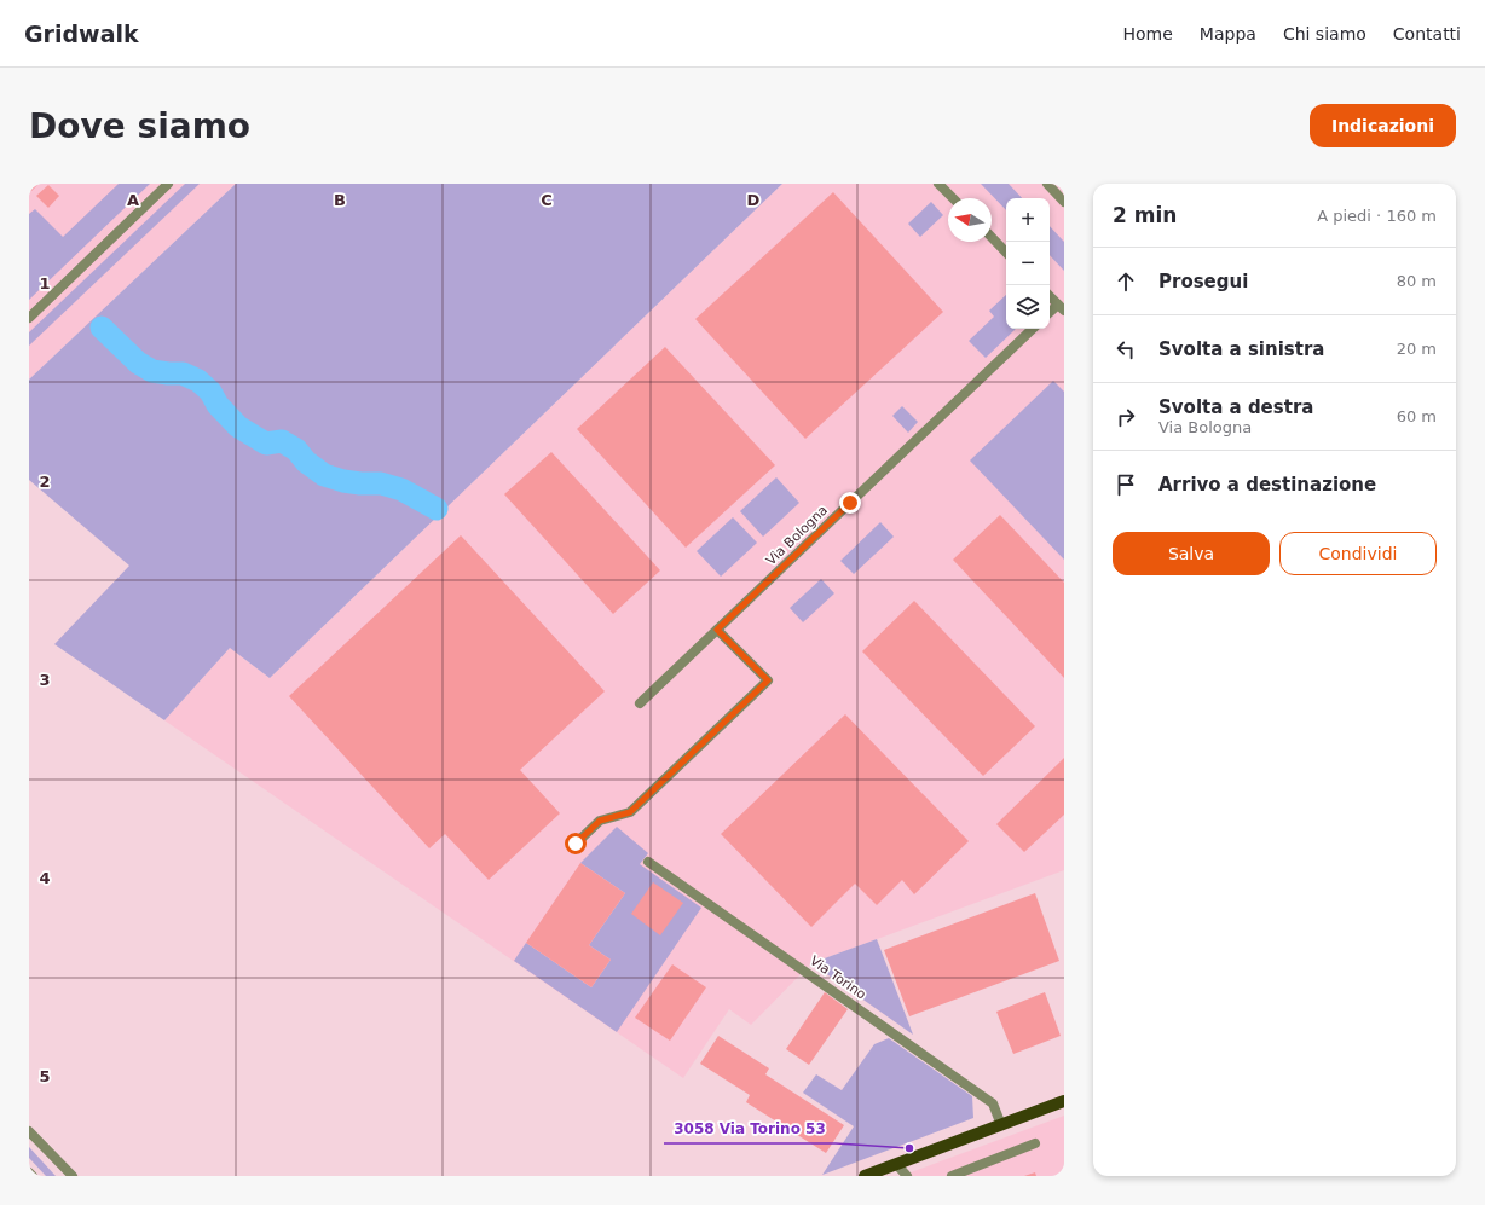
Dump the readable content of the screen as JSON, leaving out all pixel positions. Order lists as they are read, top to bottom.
{
  "streets": {
    "street": ["Via Bologna", "Via Torino"]
  },
  "places": ["3058 Via Torino 53"],
  "north": "left",
  "page": {
    "header": "Gridwalk",
    "nav": [
      "Home",
      "Mappa",
      "Chi siamo",
      "Contatti"
    ],
    "buttons": [
      "Indicazioni",
      ["Salva", "Condividi"]
    ],
    "title": "Dove siamo",
    "heading": ["2 min", "A piedi · 160 m"],
    "map_buttons": ["+", "−"],
    "list": [
      ["Prosegui", "80 m"],
      ["Svolta a sinistra", "20 m"],
      ["Svolta a destra", "Via Bologna", "60 m"],
      "Arrivo a destinazione"
    ]
  },
  "grid": {
    "columns": [
      "A",
      "B",
      "C",
      "D"
    ],
    "rows": [
      "1",
      "2",
      "3",
      "4",
      "5"
    ]
  }
}
